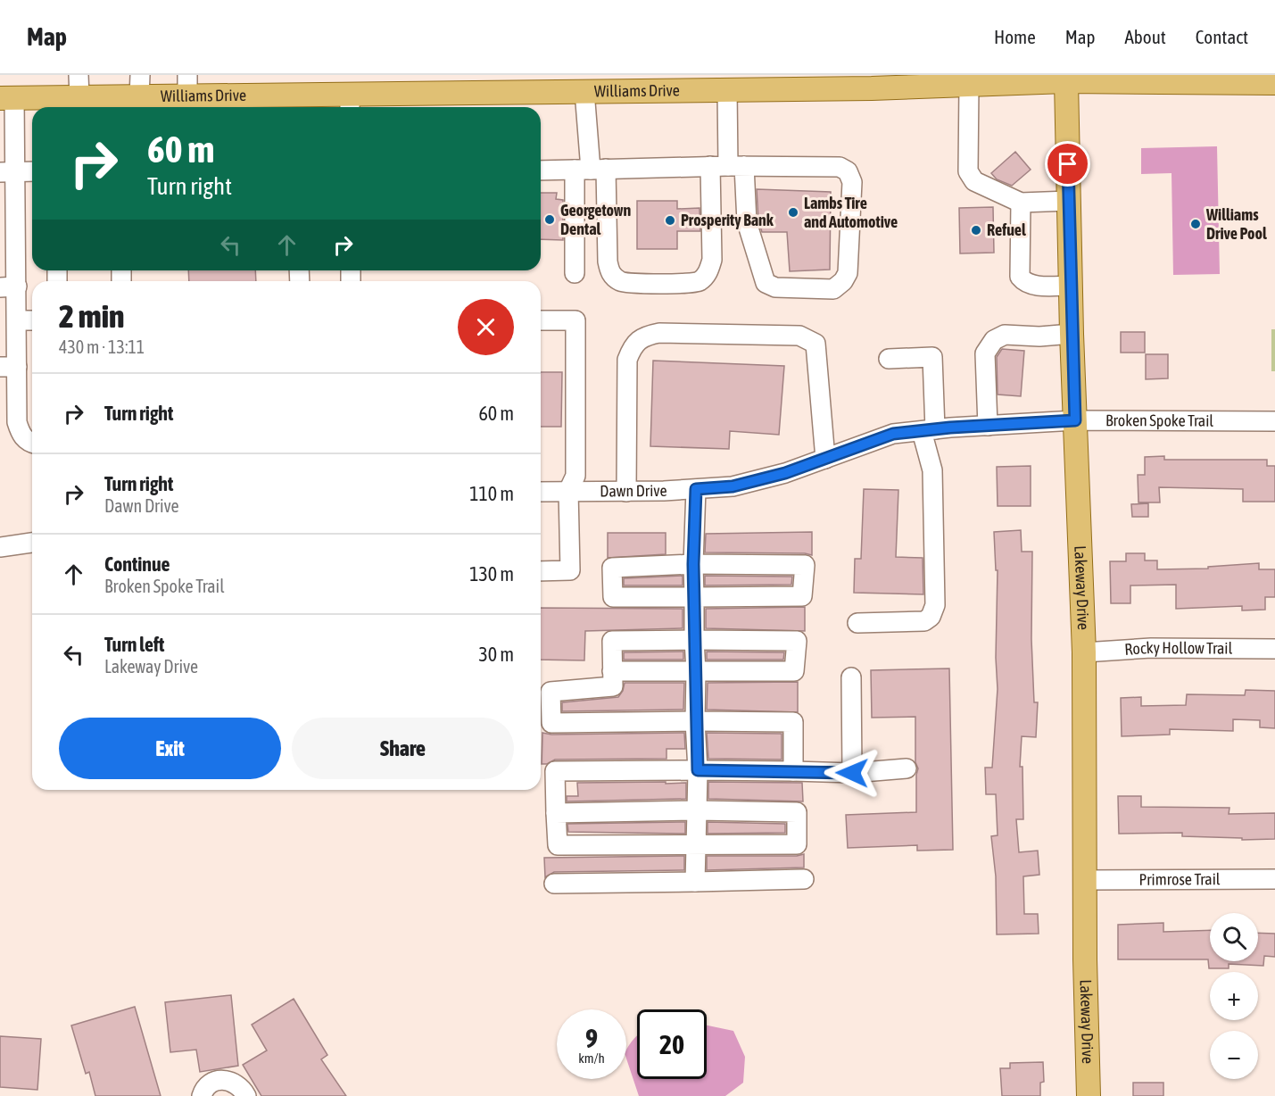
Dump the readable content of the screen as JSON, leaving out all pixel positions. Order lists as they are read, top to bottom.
{
  "streets": {
    "main road": ["Williams Drive", "Lakeway Drive"],
    "street": [
      "Broken Spoke Trail",
      "Dawn Drive",
      "Rocky Hollow Trail",
      "Primrose Trail"
    ]
  },
  "crossings": [
    ["Williams Drive", "Lakeway Drive"],
    ["Broken Spoke Trail", "Dawn Drive"],
    ["Broken Spoke Trail", "Lakeway Drive"],
    ["Lakeway Drive", "Rocky Hollow Trail"],
    ["Lakeway Drive", "Primrose Trail"]
  ],
  "places": [
    "Lambs Tire and Automotive",
    "Georgetown Dental",
    "Prosperity Bank",
    "Williams Drive Pool",
    "Refuel"
  ],
  "page": {
    "header": "Map",
    "nav": [
      "Home",
      "Map",
      "About",
      "Contact"
    ],
    "turn": ["60 m", "Turn right"],
    "heading": ["2 min", "430 m · 13:11"],
    "list": [
      {
        "name": "Turn right",
        "value": "60 m"
      },
      {
        "name": "Turn right",
        "note": "Dawn Drive",
        "value": "110 m"
      },
      {
        "name": "Continue",
        "note": "Broken Spoke Trail",
        "value": "130 m"
      },
      {
        "name": "Turn left",
        "note": "Lakeway Drive",
        "value": "30 m"
      }
    ],
    "buttons": ["Exit", "Share"],
    "map_buttons": ["+", "−"],
    "speed": "9 km/h",
    "limit": "20"
  }
}
